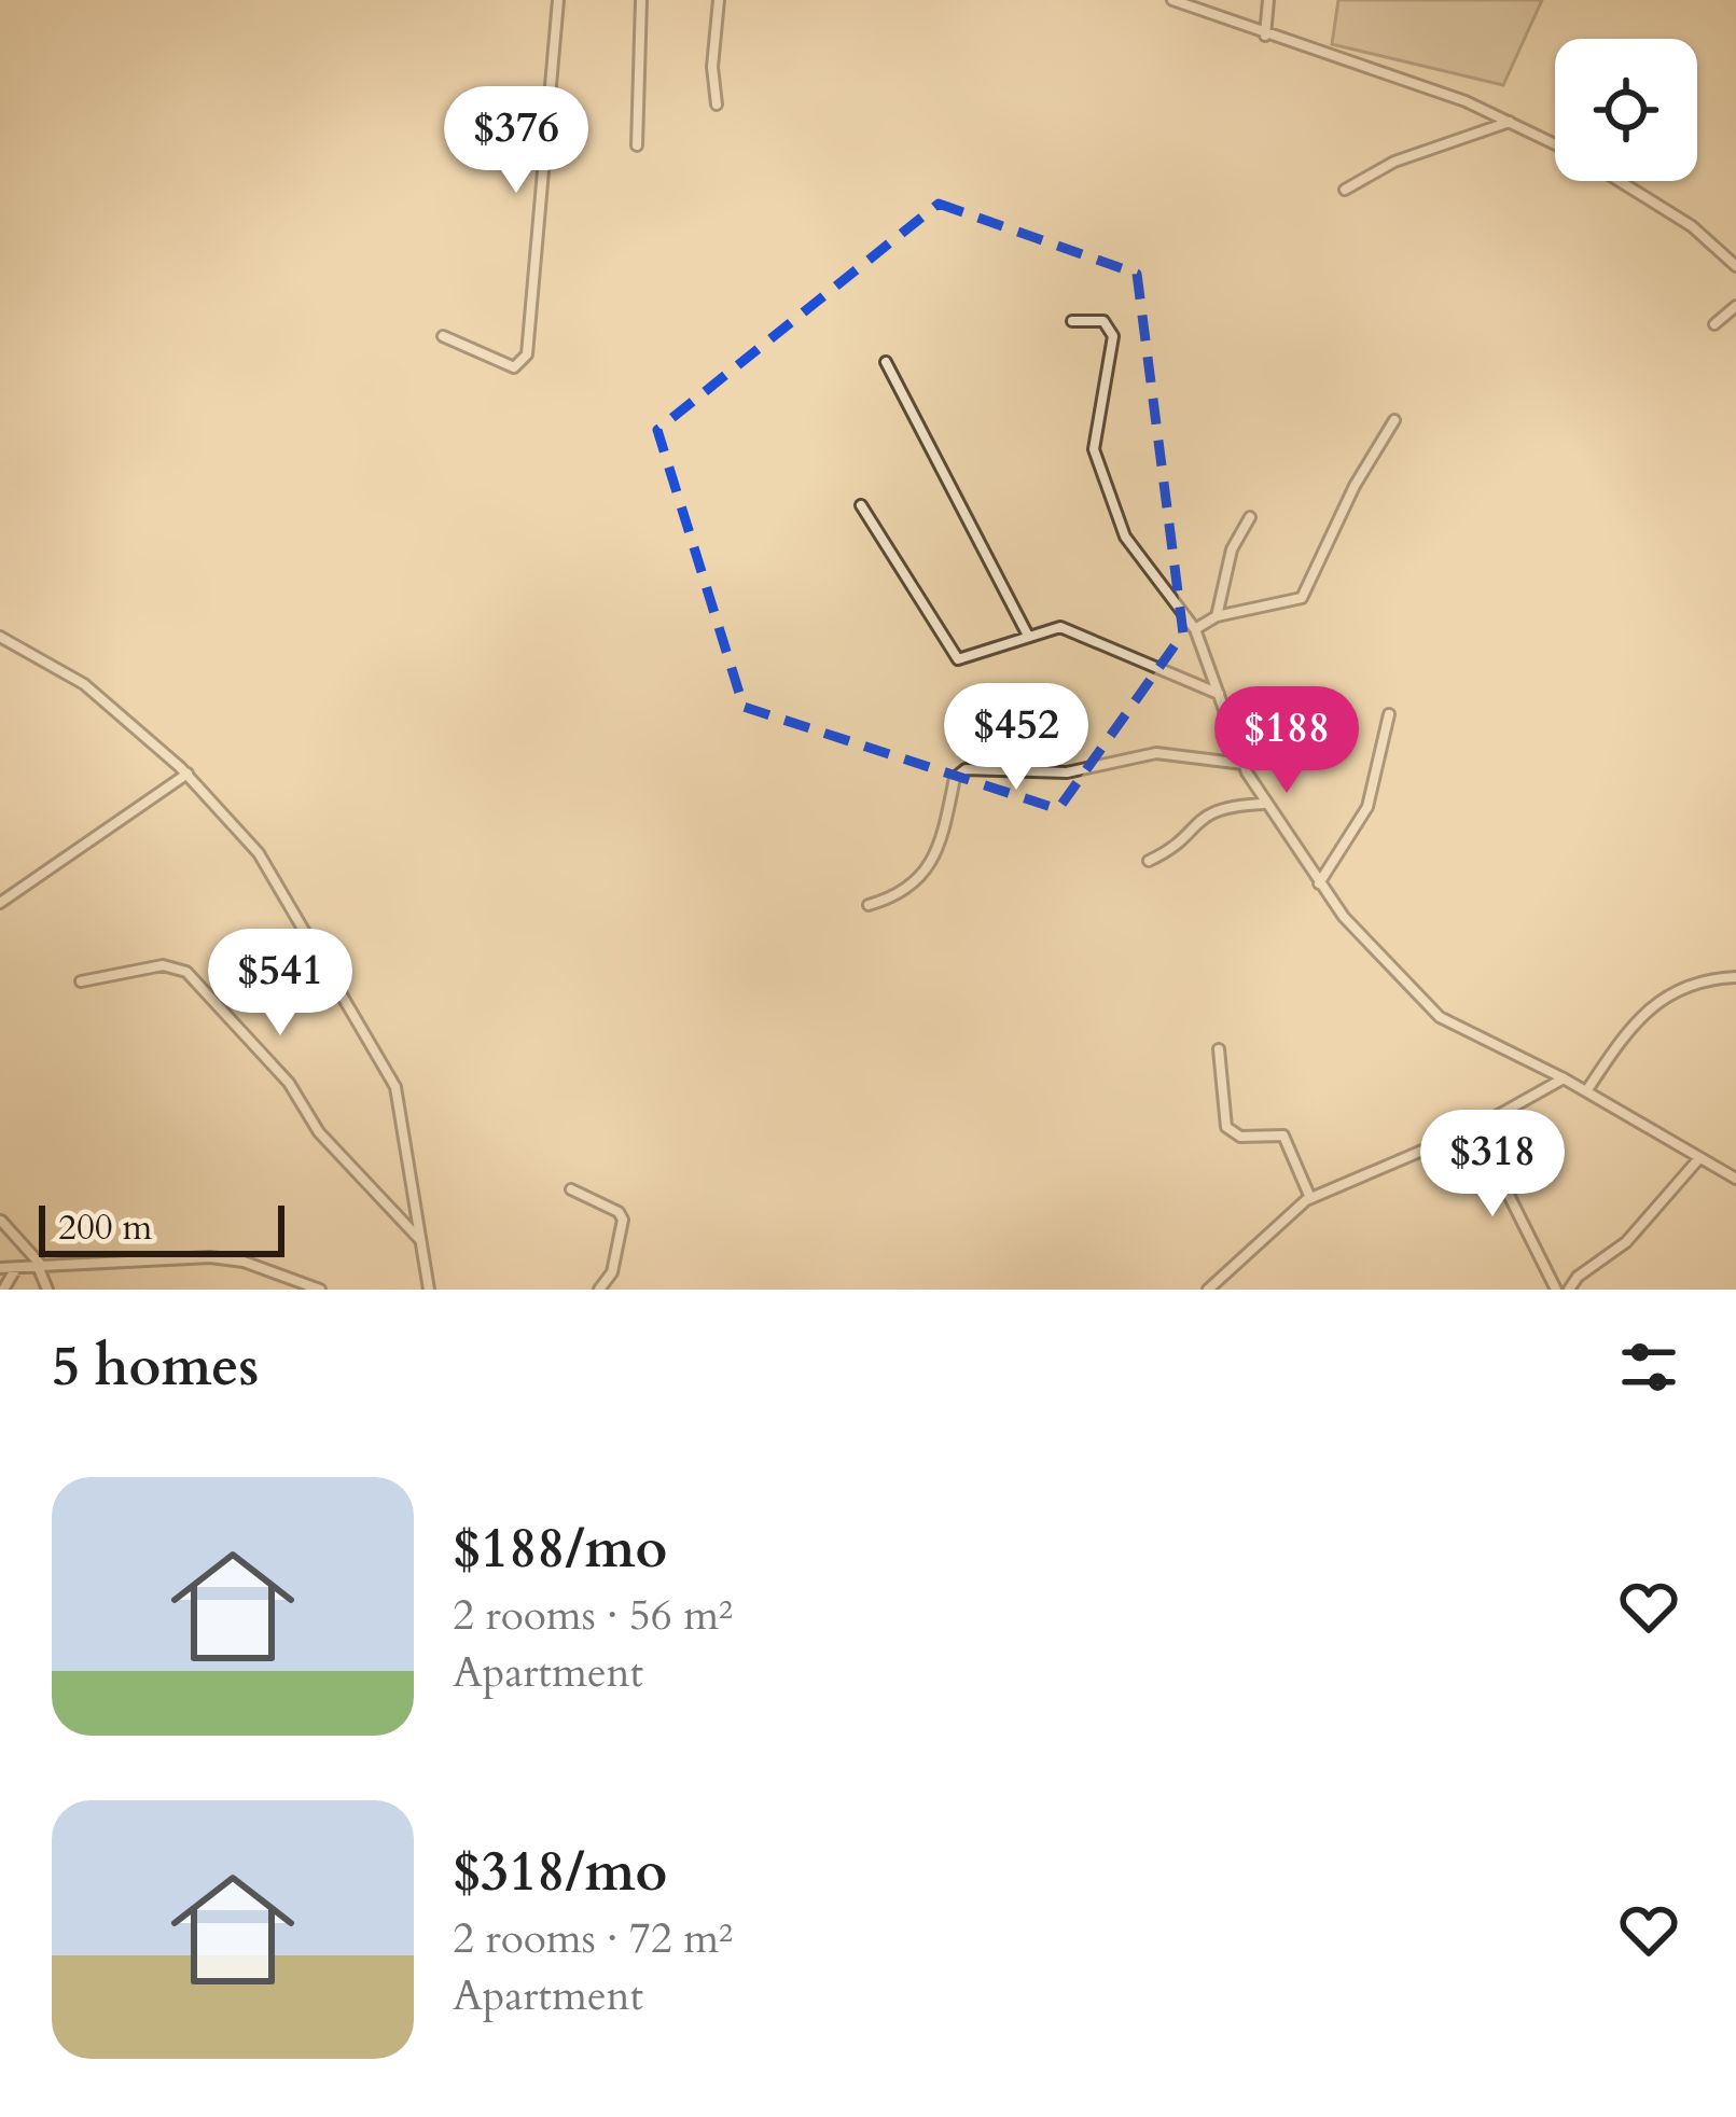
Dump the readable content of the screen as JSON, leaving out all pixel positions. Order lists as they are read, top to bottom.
{
  "scale_bar": "200 m",
  "page": {
    "price": [
      "$376",
      "$452",
      "$188",
      "$541",
      "$318"
    ],
    "scale": "200 m",
    "heading": "5 homes",
    "list": [
      {
        "name": "$188/mo",
        "note": "2 rooms · 56 m² · Apartment"
      },
      {
        "name": "$318/mo",
        "note": "2 rooms · 72 m² · Apartment"
      }
    ]
  }
}
